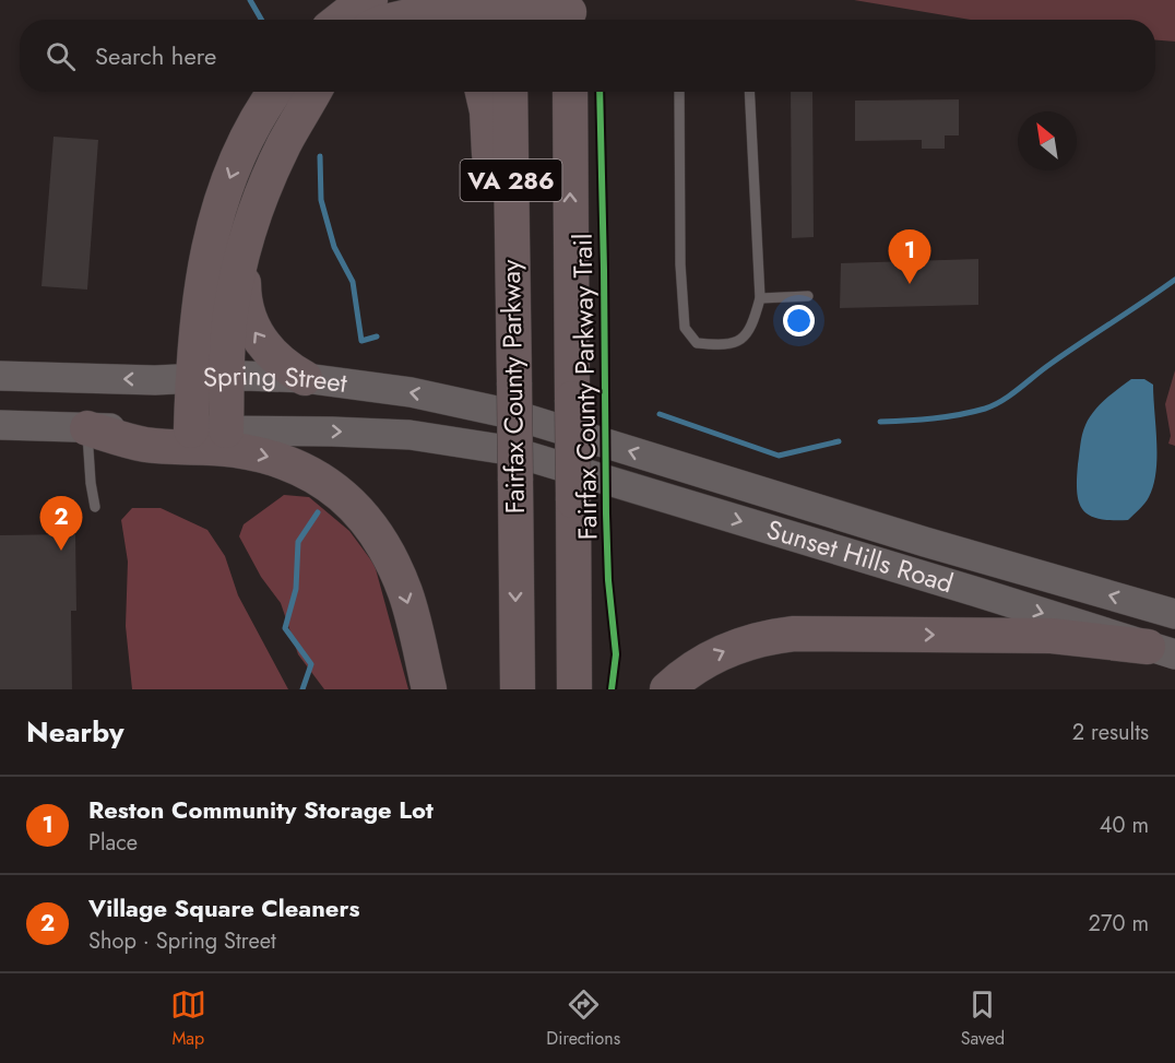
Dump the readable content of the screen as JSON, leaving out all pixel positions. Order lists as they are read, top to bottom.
{
  "streets": {
    "highway": ["VA 286", "Fairfax County Parkway"],
    "main road": ["Spring Street", "Sunset Hills Road"],
    "cycle path": ["Fairfax County Parkway Trail"]
  },
  "crossings": [
    ["Spring Street", "Sunset Hills Road"]
  ],
  "north": "top left",
  "page": {
    "search": "Search here",
    "pins": ["1", "2"],
    "heading": ["Nearby", "2 results"],
    "list": [
      {
        "mark": "1",
        "name": "Reston Community Storage Lot",
        "note": "Place",
        "value": "40 m"
      },
      {
        "mark": "2",
        "name": "Village Square Cleaners",
        "note": "Shop · Spring Street",
        "value": "270 m"
      }
    ],
    "nav": ["Map", "Directions", "Saved"]
  }
}
